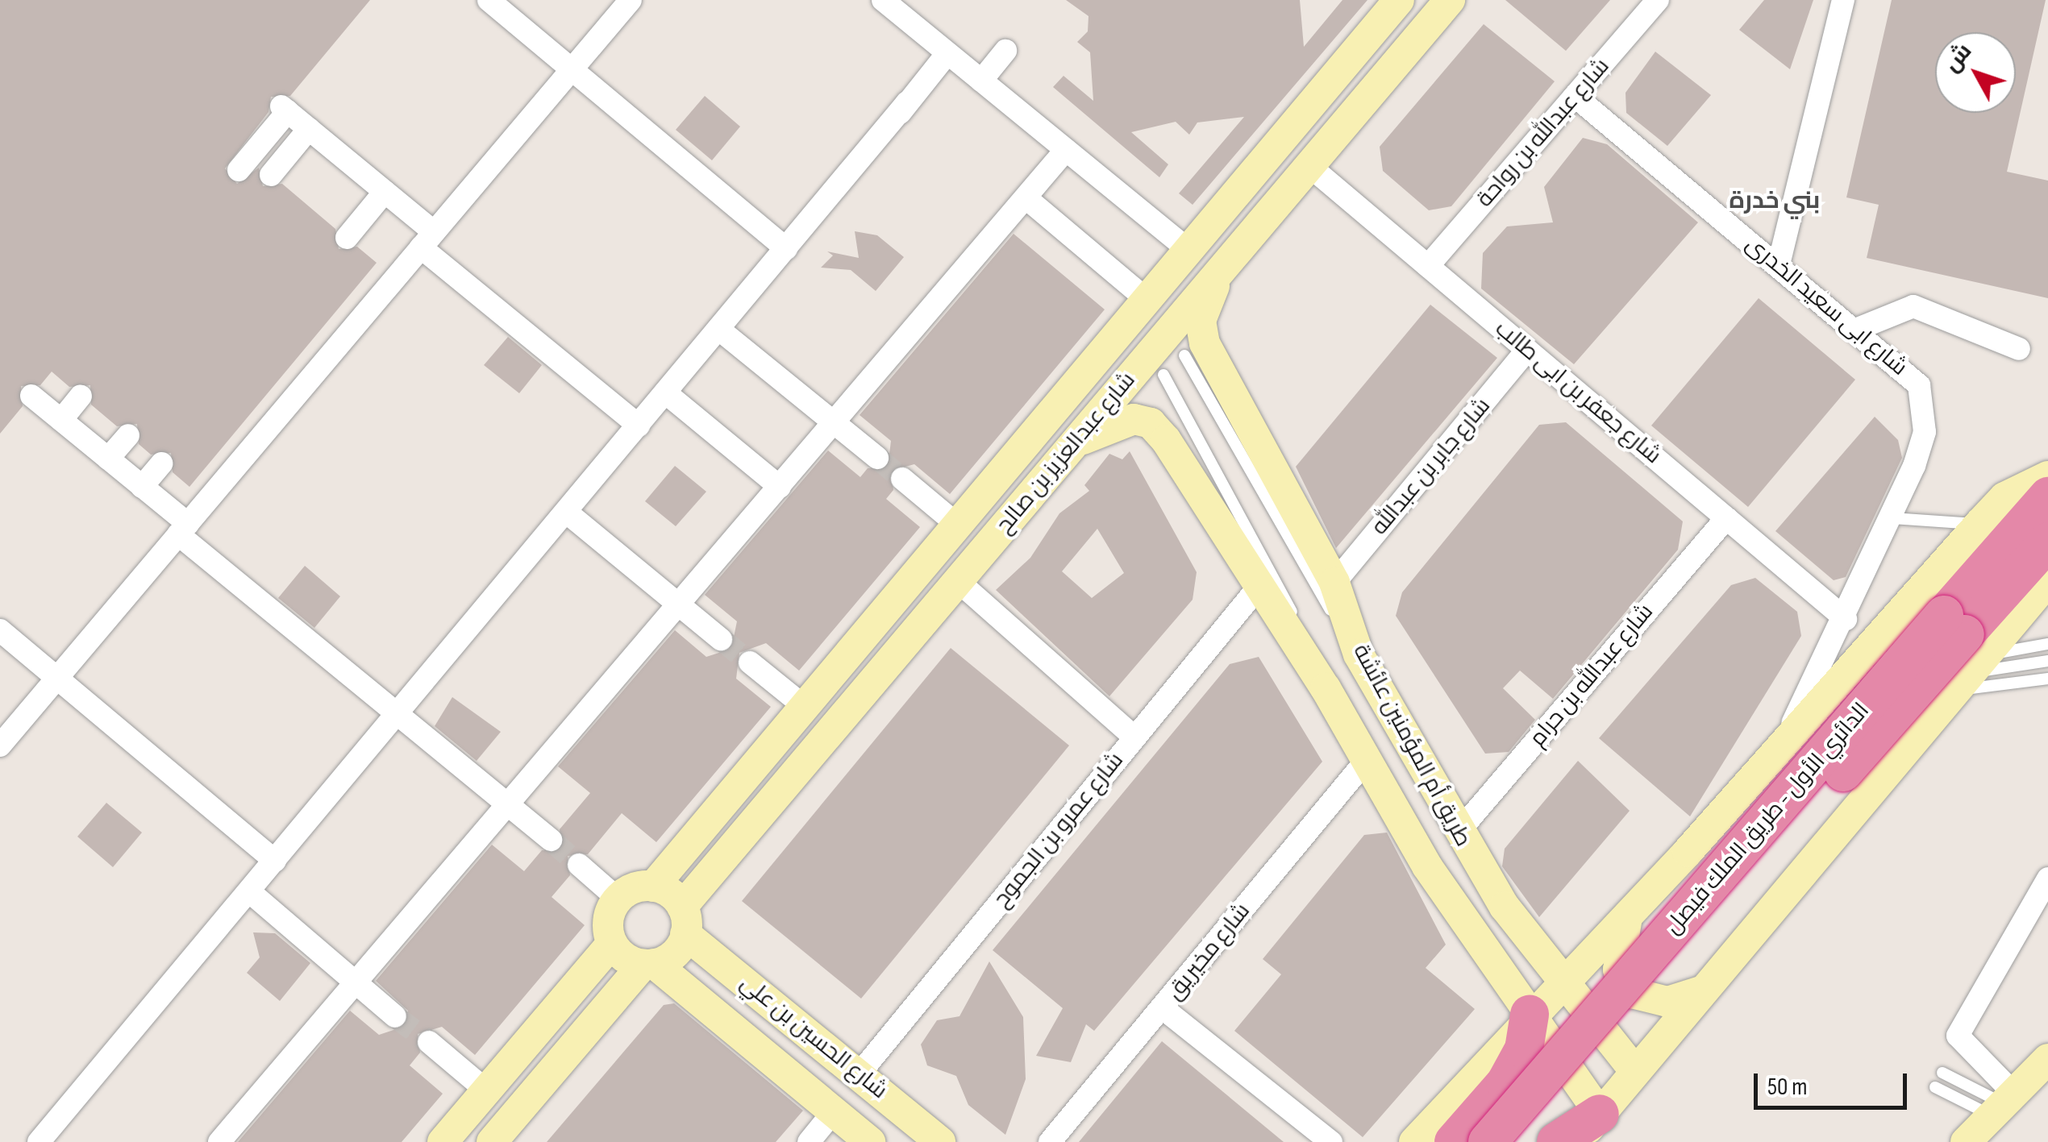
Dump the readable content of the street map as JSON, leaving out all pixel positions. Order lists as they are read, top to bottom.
{
  "streets": {
    "highway": ["الدائري الأول - طريق الملك فيصل"],
    "main road": ["شارع عبدالعزيز بن صالح", "طريق أم المؤمنين عائشة", "شارع الحسين بن علي"],
    "street": [
      "شارع عبدالله بن رواحة",
      "شارع ابى سعيد الخدرى",
      "شارع جعفر بن ابى طالب",
      "شارع جابر بن عبدالله",
      "شارع عبدالله بن حرام",
      "شارع عمرو بن الجموح",
      "شارع مخيريق"
    ]
  },
  "crossings": [
    ["شارع عبدالله بن رواحة", "شارع ابى سعيد الخدرى"],
    ["شارع عبدالله بن رواحة", "شارع جعفر بن ابى طالب"],
    ["شارع ابى سعيد الخدرى", "شارع جعفر بن ابى طالب"],
    ["شارع جعفر بن ابى طالب", "شارع عبدالعزيز بن صالح"],
    ["شارع جعفر بن ابى طالب", "شارع جابر بن عبدالله"],
    ["شارع جعفر بن ابى طالب", "شارع عبدالله بن حرام"],
    ["شارع عبدالعزيز بن صالح", "طريق أم المؤمنين عائشة"],
    ["شارع عبدالعزيز بن صالح", "شارع الحسين بن علي"],
    ["شارع جابر بن عبدالله", "طريق أم المؤمنين عائشة"],
    ["شارع عبدالله بن حرام", "طريق أم المؤمنين عائشة"],
    ["طريق أم المؤمنين عائشة", "شارع عمرو بن الجموح"],
    ["طريق أم المؤمنين عائشة", "شارع مخيريق"],
    ["شارع عمرو بن الجموح", "شارع الحسين بن علي"]
  ],
  "districts": ["بني خدرة"],
  "scale_bar": "50 m",
  "north": "top left"
}
